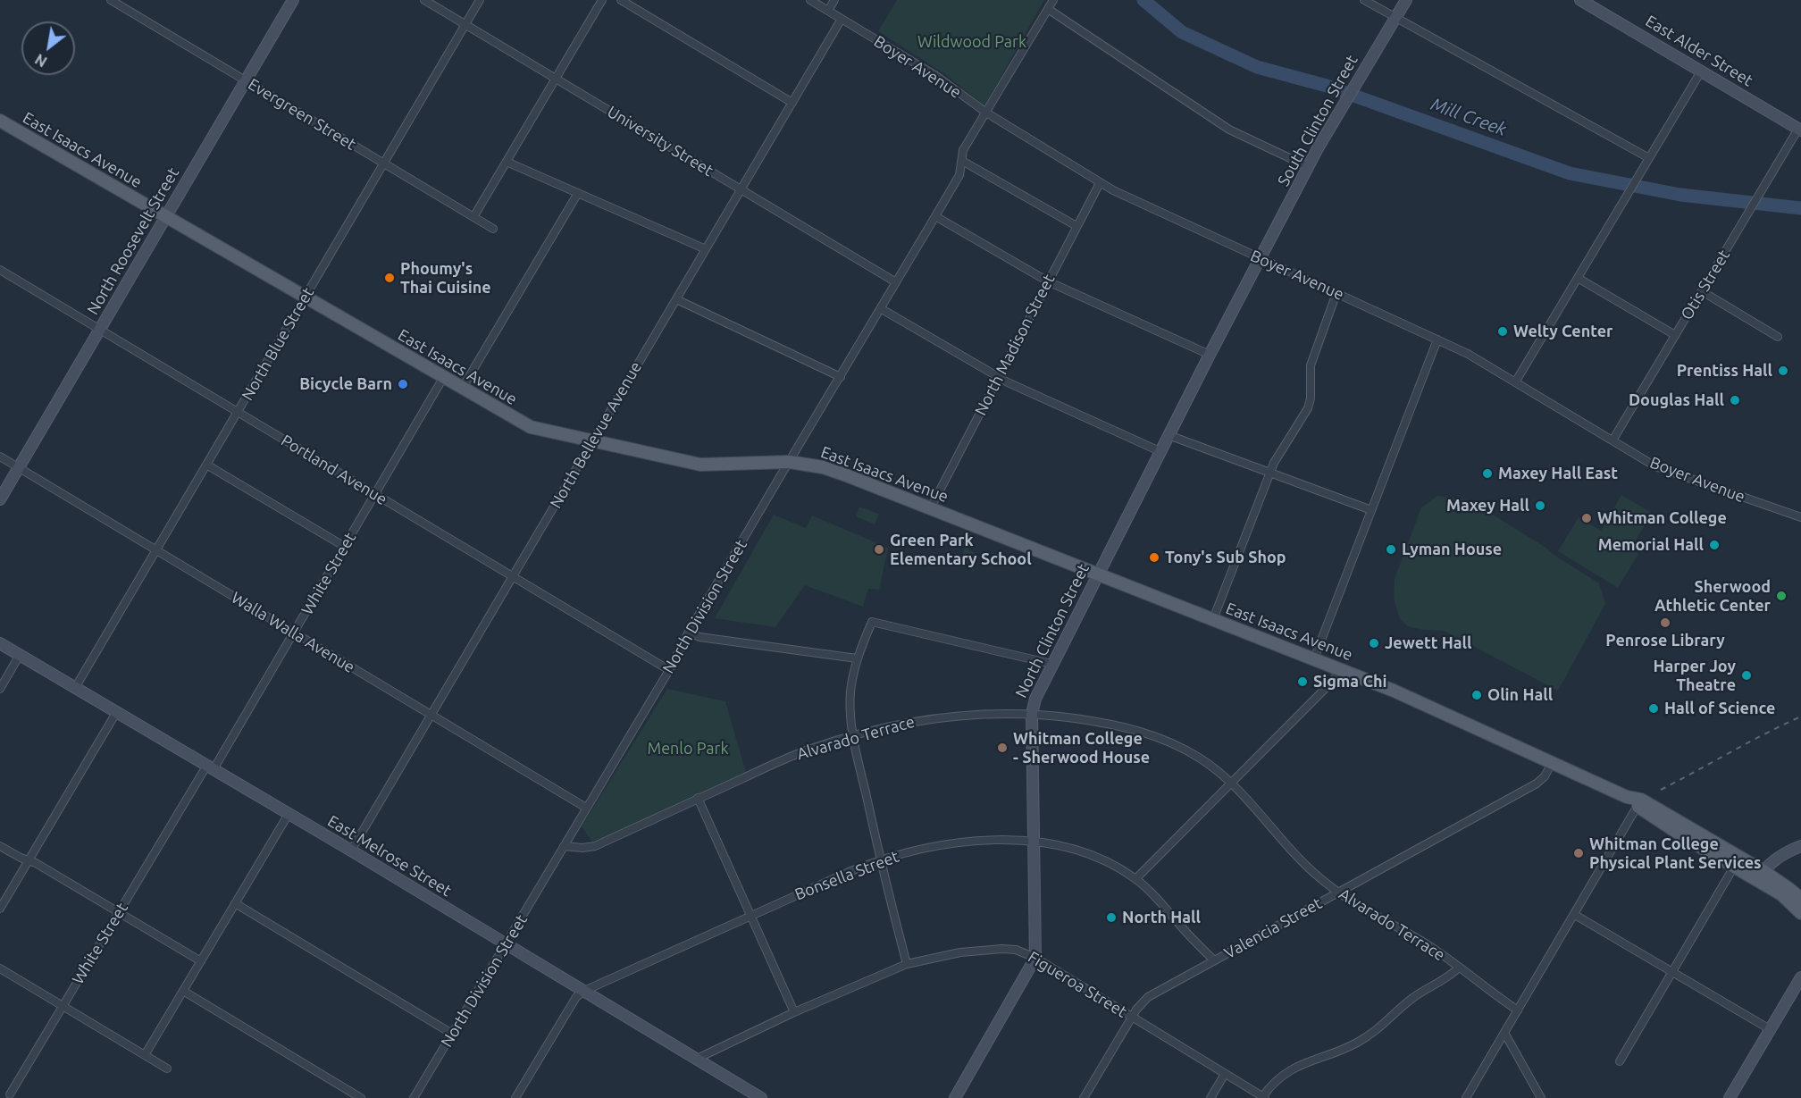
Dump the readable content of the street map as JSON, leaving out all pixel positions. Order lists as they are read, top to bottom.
{
  "streets": {
    "main road": [
      "East Alder Street",
      "South Clinton Street",
      "East Isaacs Avenue",
      "North Roosevelt Street",
      "North Clinton Street",
      "East Melrose Street"
    ],
    "street": [
      "Boyer Avenue",
      "Evergreen Street",
      "University Street",
      "Otis Street",
      "North Blue Street",
      "North Madison Street",
      "North Bellevue Avenue",
      "Portland Avenue",
      "White Street",
      "North Division Street",
      "Walla Walla Avenue",
      "Alvarado Terrace",
      "Bonsella Street",
      "Valencia Street",
      "Figueroa Street"
    ]
  },
  "crossings": [
    ["East Alder Street", "Otis Street"],
    ["Boyer Avenue", "South Clinton Street"],
    ["Boyer Avenue", "Otis Street"],
    ["Boyer Avenue", "North Madison Street"],
    ["Boyer Avenue", "North Bellevue Avenue"],
    ["Boyer Avenue", "North Division Street"],
    ["Boyer Avenue", "North Clinton Street"],
    ["Evergreen Street", "North Roosevelt Street"],
    ["Evergreen Street", "North Blue Street"],
    ["South Clinton Street", "North Clinton Street"],
    ["University Street", "North Blue Street"],
    ["University Street", "North Bellevue Avenue"],
    ["University Street", "North Division Street"],
    ["East Isaacs Avenue", "North Roosevelt Street"],
    ["East Isaacs Avenue", "North Blue Street"],
    ["East Isaacs Avenue", "North Madison Street"],
    ["East Isaacs Avenue", "North Bellevue Avenue"],
    ["East Isaacs Avenue", "White Street"],
    ["East Isaacs Avenue", "North Division Street"],
    ["East Isaacs Avenue", "North Clinton Street"],
    ["East Isaacs Avenue", "Valencia Street"],
    ["North Roosevelt Street", "Portland Avenue"],
    ["North Roosevelt Street", "Walla Walla Avenue"],
    ["North Blue Street", "Portland Avenue"],
    ["North Blue Street", "Walla Walla Avenue"],
    ["North Blue Street", "East Melrose Street"],
    ["North Bellevue Avenue", "Portland Avenue"],
    ["North Bellevue Avenue", "Walla Walla Avenue"],
    ["North Bellevue Avenue", "East Melrose Street"],
    ["Portland Avenue", "White Street"],
    ["Portland Avenue", "North Division Street"],
    ["White Street", "Walla Walla Avenue"],
    ["White Street", "East Melrose Street"],
    ["North Division Street", "Walla Walla Avenue"],
    ["North Division Street", "Alvarado Terrace"],
    ["North Division Street", "East Melrose Street"],
    ["North Clinton Street", "Alvarado Terrace"],
    ["North Clinton Street", "Bonsella Street"],
    ["North Clinton Street", "Figueroa Street"],
    ["Alvarado Terrace", "Valencia Street"],
    ["East Melrose Street", "Bonsella Street"],
    ["East Melrose Street", "Figueroa Street"],
    ["Bonsella Street", "Valencia Street"],
    ["Valencia Street", "Figueroa Street"]
  ],
  "water": ["Mill Creek"],
  "parks": ["Wildwood Park", "Menlo Park"],
  "places": [
    "Phoumy's Thai Cuisine",
    "Welty Center",
    "Prentiss Hall",
    "Bicycle Barn",
    "Douglas Hall",
    "Maxey Hall East",
    "Maxey Hall",
    "Whitman College",
    "Memorial Hall",
    "Green Park Elementary School",
    "Lyman House",
    "Tony's Sub Shop",
    "Sherwood Athletic Center",
    "Penrose Library",
    "Jewett Hall",
    "Harper Joy Theatre",
    "Sigma Chi",
    "Olin Hall",
    "Hall of Science",
    "Whitman College - Sherwood House",
    "Whitman College Physical Plant Services",
    "North Hall"
  ],
  "north": "bottom left"
}
